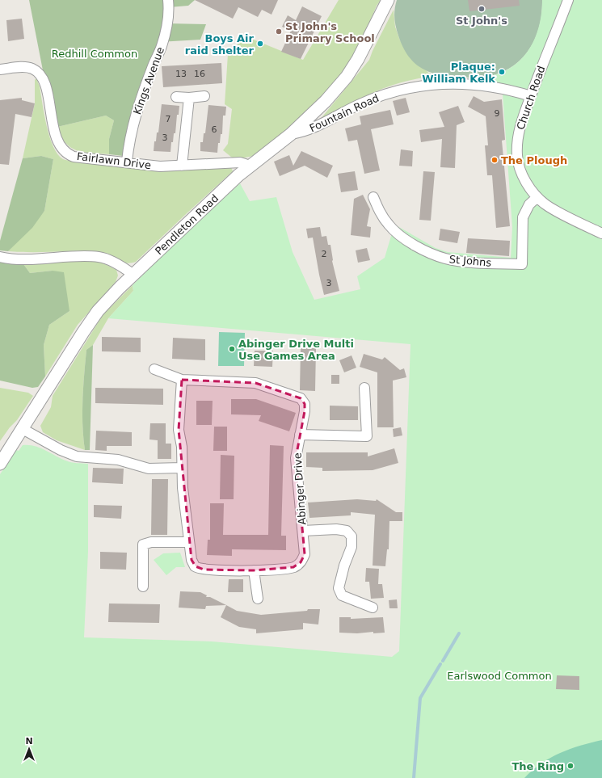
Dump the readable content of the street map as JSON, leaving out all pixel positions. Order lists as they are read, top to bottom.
{
  "streets": {
    "street": [
      "Kings Avenue",
      "Church Road",
      "Fountain Road",
      "Fairlawn Drive",
      "Pendleton Road",
      "St Johns",
      "Abinger Drive"
    ]
  },
  "crossings": [
    ["Kings Avenue", "Fairlawn Drive"],
    ["Church Road", "Fountain Road"],
    ["Church Road", "St Johns"],
    ["Fountain Road", "Pendleton Road"],
    ["Fairlawn Drive", "Pendleton Road"]
  ],
  "parks": ["Redhill Common", "Earlswood Common"],
  "places": [
    "St John's",
    "St John's Primary School",
    "Boys Air raid shelter",
    "Plaque: William Kelk",
    "The Plough",
    "Abinger Drive Multi Use Games Area",
    "The Ring"
  ],
  "house_numbers": [
    "13",
    "16",
    "9",
    "7",
    "6",
    "3",
    "2",
    "3"
  ],
  "north": "top"
}
